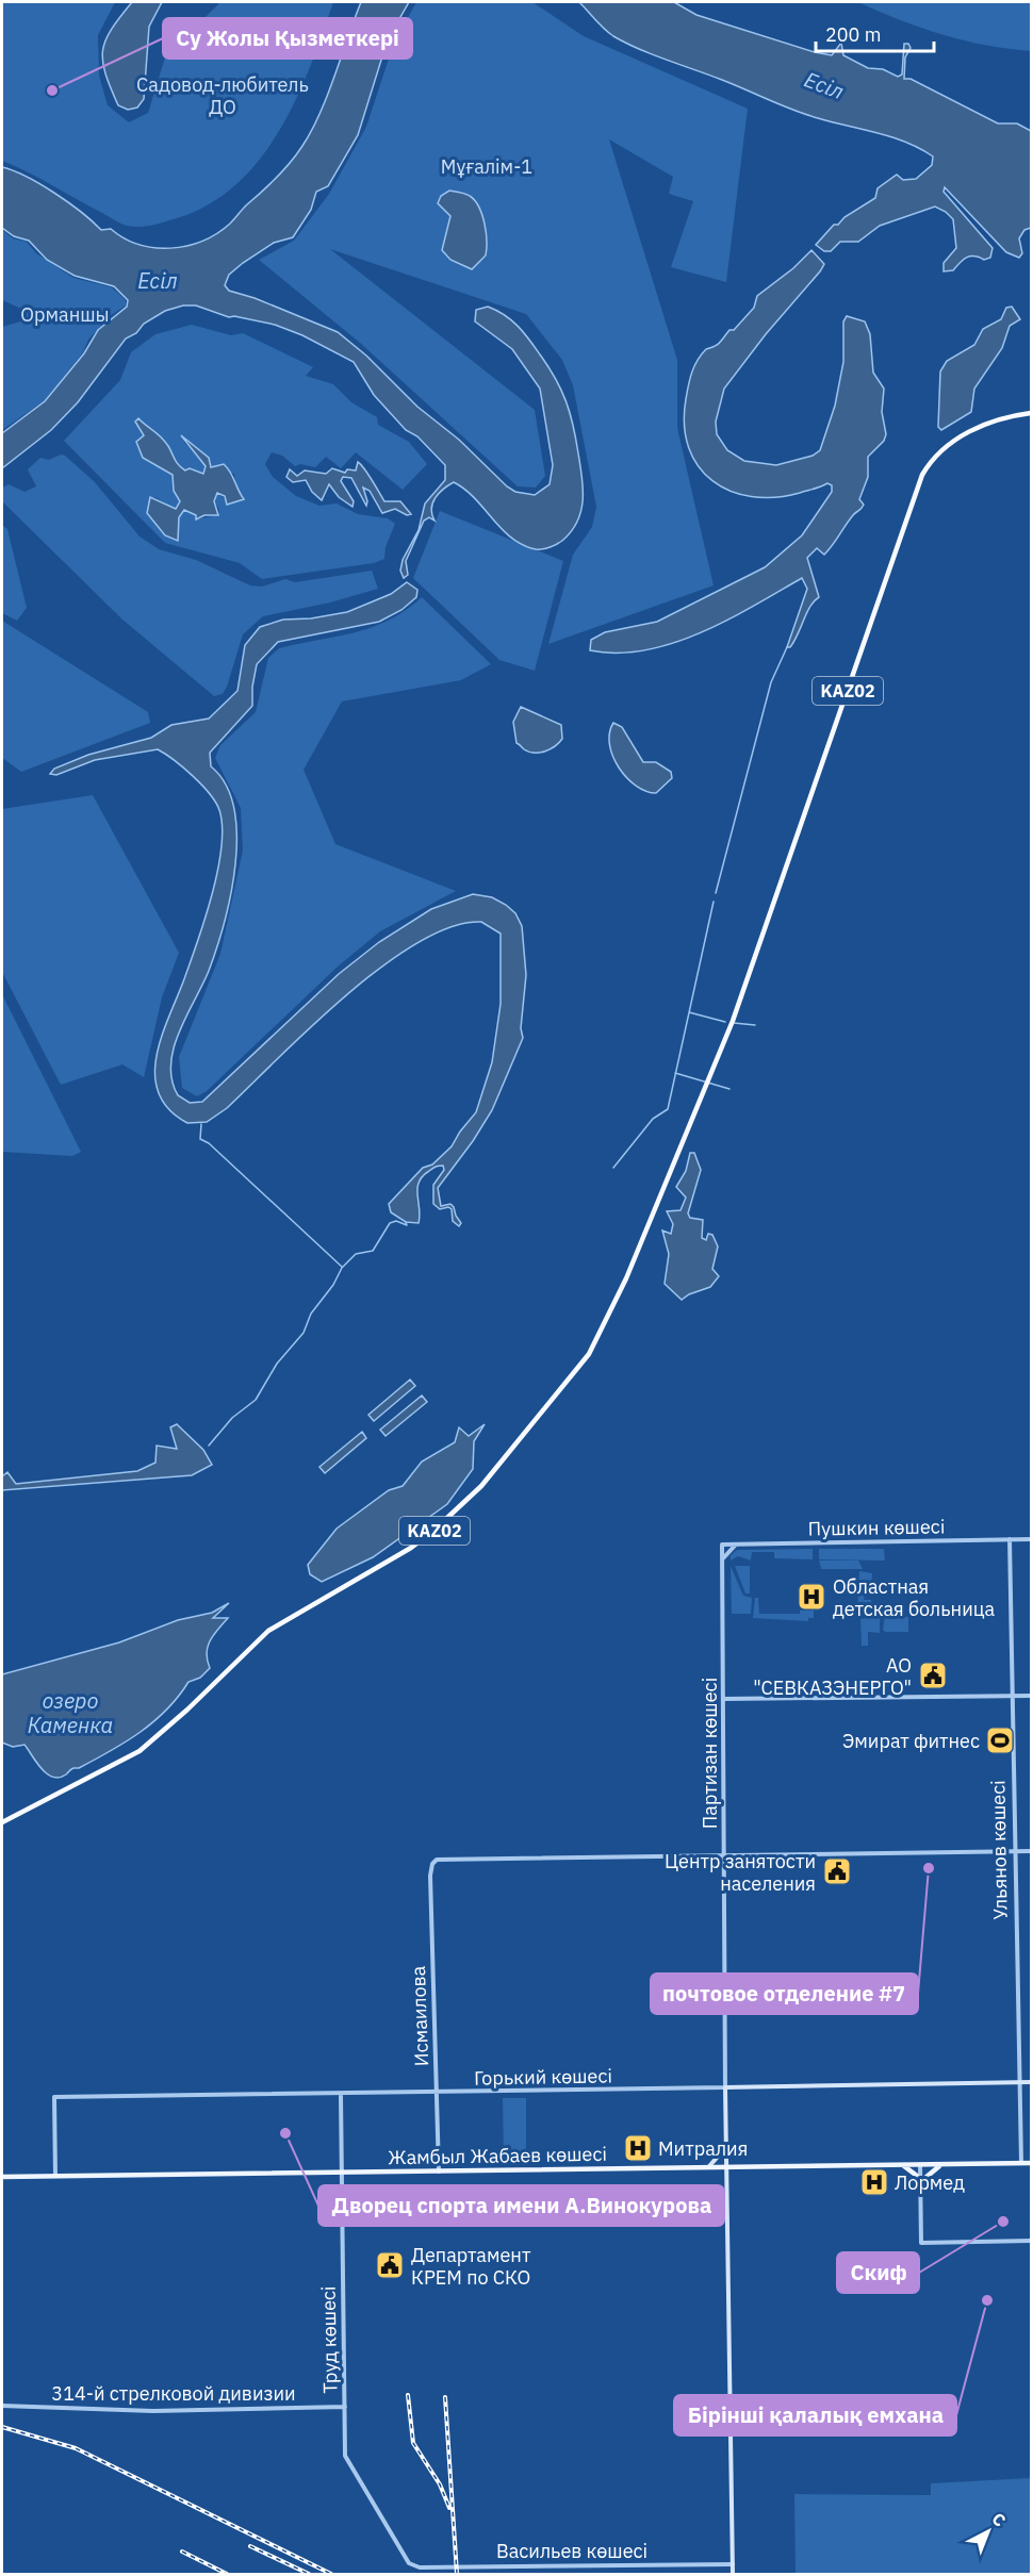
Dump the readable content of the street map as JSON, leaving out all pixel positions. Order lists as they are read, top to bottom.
{
  "streets": {
    "highway": ["KAZ02"],
    "main road": ["Партизан көшесі", "Горький көшесі", "Жамбыл Жабаев көшесі"],
    "street": [
      "Пушкин көшесі",
      "Ульянов көшесі",
      "Исмаилова",
      "Труд көшесі",
      "314-й стрелковой дивизии",
      "Васильев көшесі"
    ]
  },
  "crossings": [
    ["Пушкин көшесі", "Партизан көшесі"],
    ["Пушкин көшесі", "Ульянов көшесі"],
    ["Партизан көшесі", "Исмаилова"],
    ["Партизан көшесі", "Горький көшесі"],
    ["Партизан көшесі", "Жамбыл Жабаев көшесі"],
    ["Партизан көшесі", "Васильев көшесі"],
    ["Ульянов көшесі", "Горький көшесі"],
    ["Ульянов көшесі", "Жамбыл Жабаев көшесі"],
    ["Исмаилова", "Горький көшесі"],
    ["Исмаилова", "Жамбыл Жабаев көшесі"],
    ["Горький көшесі", "Жамбыл Жабаев көшесі"],
    ["Горький көшесі", "Труд көшесі"],
    ["Жамбыл Жабаев көшесі", "Труд көшесі"],
    ["Труд көшесі", "314-й стрелковой дивизии"],
    ["Труд көшесі", "Васильев көшесі"]
  ],
  "water": ["Есіл", "озеро Каменка"],
  "parks": ["Садовод-любитель ДО", "Мұғалім-1", "Орманшы"],
  "places": {
    "other": [
      "Су Жолы Қызметкері",
      "почтовое отделение #7",
      "Дворец спорта имени А.Винокурова",
      "Скиф",
      "Бірінші қалалық емхана"
    ],
    "hospital": ["Областная детская больница", "Митралия", "Лормед"],
    "public building": ["АО \"СЕВКАЗЭНЕРГО\"", "Центр занятости населения", "Департамент КРЕМ по СКО"],
    "sports": ["Эмират фитнес"]
  },
  "scale_bar": "200 m",
  "north": "top right"
}
